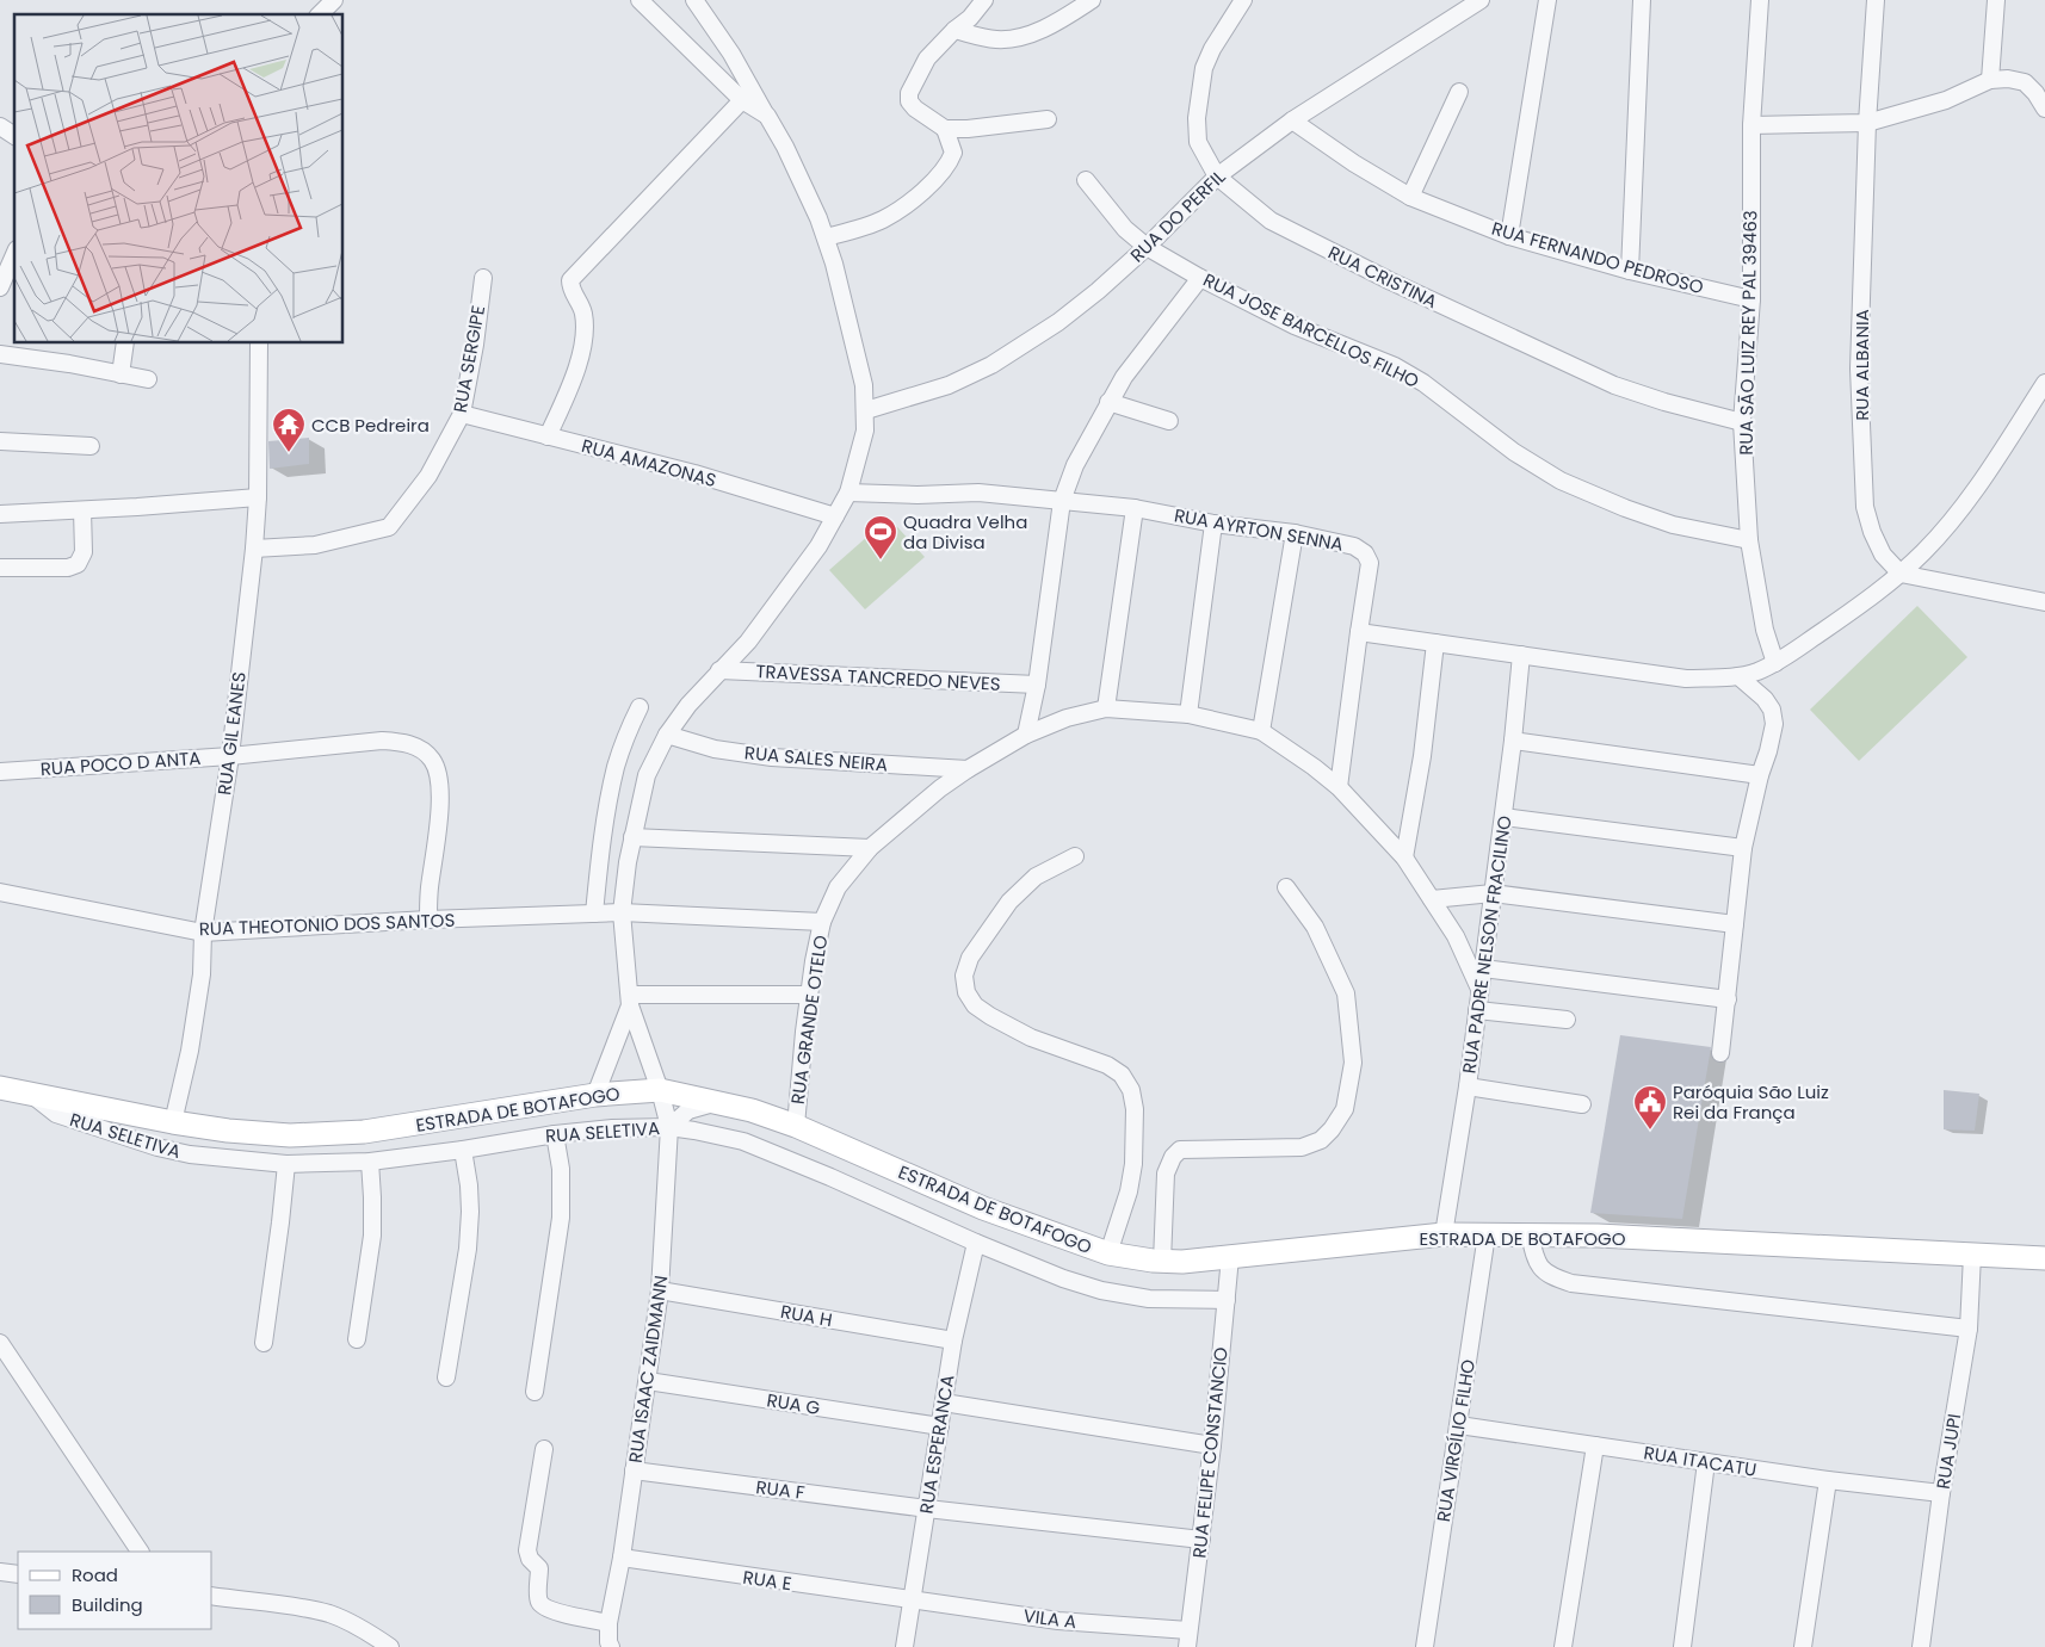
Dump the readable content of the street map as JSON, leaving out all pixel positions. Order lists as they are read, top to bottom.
{
  "streets": {
    "main road": ["ESTRADA DE BOTAFOGO"],
    "street": [
      "RUA DO PERFIL",
      "RUA FERNANDO PEDROSO",
      "RUA CRISTINA",
      "RUA JOSE BARCELLOS FILHO",
      "RUA SĀO LUIZ REY PAL 39463",
      "RUA SERGIPE",
      "RUA ALBANIA",
      "RUA AMAZONAS",
      "RUA AYRTON SENNA",
      "TRAVESSA TANCREDO NEVES",
      "RUA GIL EANES",
      "RUA SALES NEIRA",
      "RUA POCO D ANTA",
      "RUA THEOTONIO DOS SANTOS",
      "RUA PADRE NELSON FRACILINO",
      "RUA GRANDE OTELO",
      "RUA SELETIVA",
      "RUA H",
      "RUA ISAAC ZAIDMANN",
      "RUA G",
      "RUA VIRGÍLIO FILHO",
      "RUA ESPERANCA",
      "RUA JUPI",
      "RUA FELIPE CONSTANCIO",
      "RUA ITACATU",
      "RUA F",
      "RUA E",
      "VILA A"
    ]
  },
  "crossings": [
    ["RUA DO PERFIL", "RUA FERNANDO PEDROSO"],
    ["RUA DO PERFIL", "RUA CRISTINA"],
    ["RUA DO PERFIL", "RUA JOSE BARCELLOS FILHO"],
    ["RUA FERNANDO PEDROSO", "RUA SĀO LUIZ REY PAL 39463"],
    ["RUA CRISTINA", "RUA SĀO LUIZ REY PAL 39463"],
    ["RUA JOSE BARCELLOS FILHO", "RUA SĀO LUIZ REY PAL 39463"],
    ["RUA SERGIPE", "RUA AMAZONAS"],
    ["RUA SERGIPE", "RUA GIL EANES"],
    ["RUA AYRTON SENNA", "RUA GRANDE OTELO"],
    ["RUA GIL EANES", "RUA POCO D ANTA"],
    ["RUA GIL EANES", "RUA THEOTONIO DOS SANTOS"],
    ["RUA GIL EANES", "ESTRADA DE BOTAFOGO"],
    ["RUA SALES NEIRA", "RUA GRANDE OTELO"],
    ["RUA POCO D ANTA", "RUA THEOTONIO DOS SANTOS"],
    ["RUA THEOTONIO DOS SANTOS", "RUA GRANDE OTELO"],
    ["RUA PADRE NELSON FRACILINO", "RUA GRANDE OTELO"],
    ["RUA PADRE NELSON FRACILINO", "ESTRADA DE BOTAFOGO"],
    ["RUA GRANDE OTELO", "ESTRADA DE BOTAFOGO"],
    ["ESTRADA DE BOTAFOGO", "RUA SELETIVA"],
    ["ESTRADA DE BOTAFOGO", "RUA ISAAC ZAIDMANN"],
    ["ESTRADA DE BOTAFOGO", "RUA VIRGÍLIO FILHO"],
    ["ESTRADA DE BOTAFOGO", "RUA JUPI"],
    ["ESTRADA DE BOTAFOGO", "RUA FELIPE CONSTANCIO"],
    ["RUA SELETIVA", "RUA ISAAC ZAIDMANN"],
    ["RUA SELETIVA", "RUA ESPERANCA"],
    ["RUA SELETIVA", "RUA FELIPE CONSTANCIO"],
    ["RUA H", "RUA ISAAC ZAIDMANN"],
    ["RUA H", "RUA ESPERANCA"],
    ["RUA ISAAC ZAIDMANN", "RUA G"],
    ["RUA ISAAC ZAIDMANN", "RUA F"],
    ["RUA ISAAC ZAIDMANN", "RUA E"],
    ["RUA G", "RUA ESPERANCA"],
    ["RUA VIRGÍLIO FILHO", "RUA ITACATU"],
    ["RUA ESPERANCA", "RUA F"],
    ["RUA ESPERANCA", "RUA E"],
    ["RUA ESPERANCA", "VILA A"],
    ["RUA JUPI", "RUA ITACATU"],
    ["RUA FELIPE CONSTANCIO", "RUA F"],
    ["RUA FELIPE CONSTANCIO", "VILA A"],
    ["RUA E", "VILA A"]
  ],
  "places": {
    "temple": ["CCB Pedreira"],
    "sports": ["Quadra Velha da Divisa"],
    "public building": ["Paróquia São Luiz Rei da França"]
  },
  "legend": ["Road", "Building"]
}
